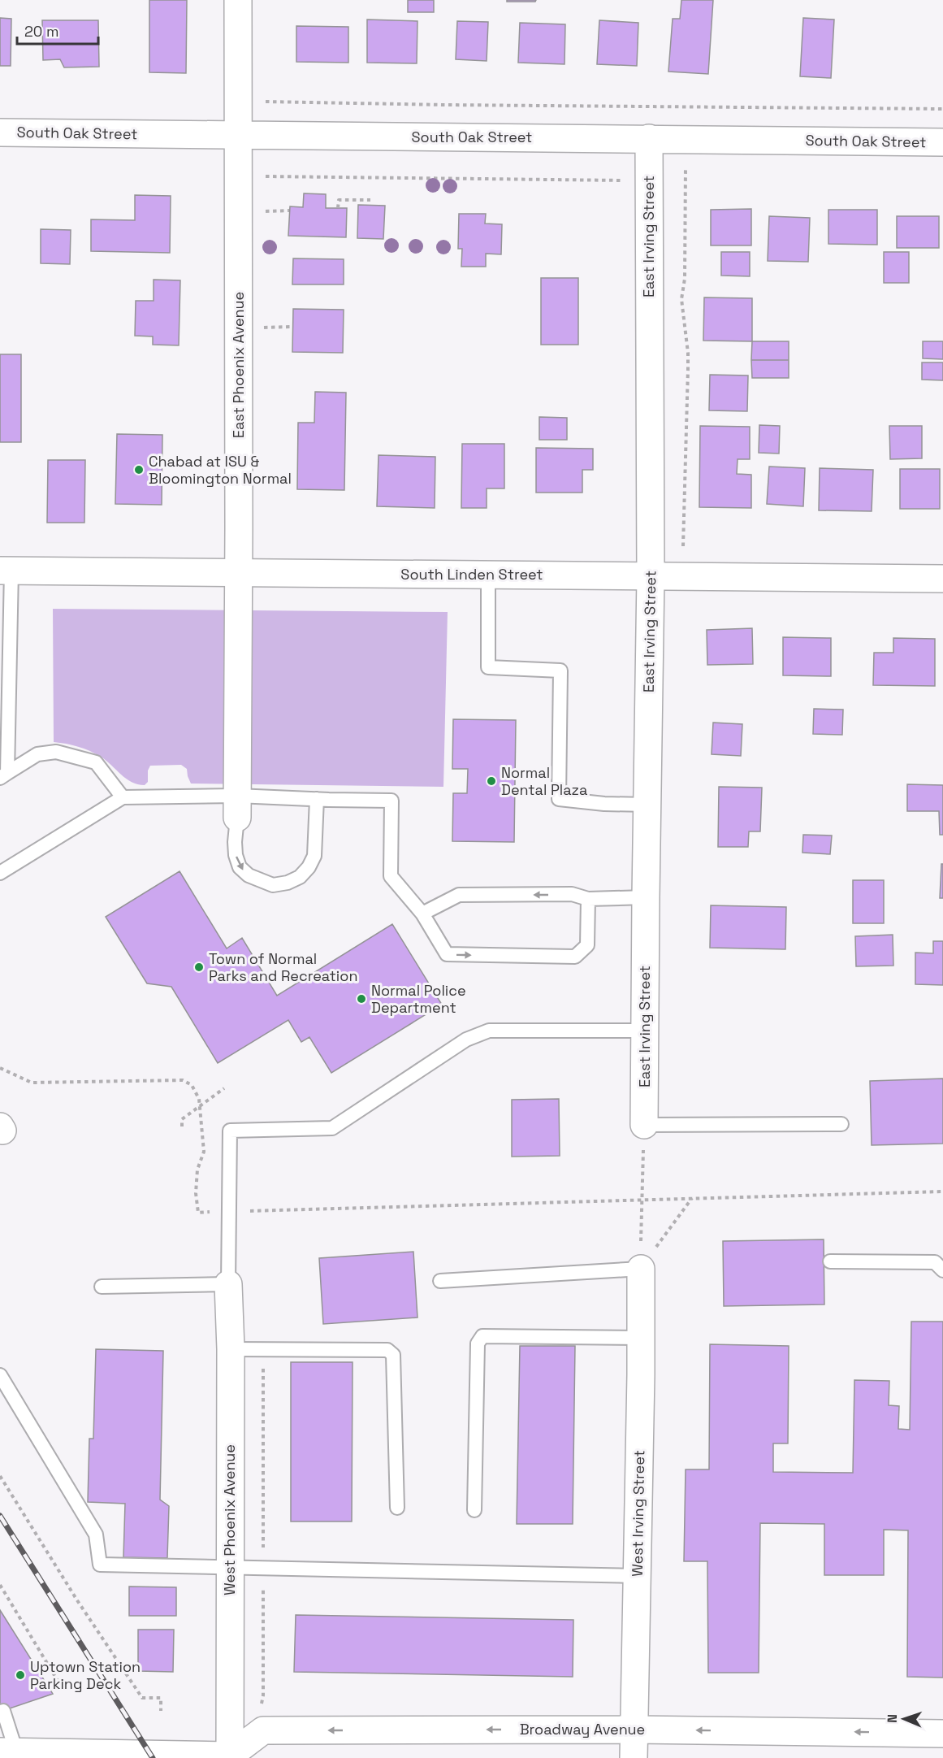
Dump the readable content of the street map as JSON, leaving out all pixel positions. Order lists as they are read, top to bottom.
{
  "streets": {
    "street": [
      "South Oak Street",
      "East Irving Street",
      "East Phoenix Avenue",
      "South Linden Street",
      "West Irving Street",
      "West Phoenix Avenue",
      "Broadway Avenue"
    ]
  },
  "crossings": [
    ["South Oak Street", "East Irving Street"],
    ["South Oak Street", "East Phoenix Avenue"],
    ["East Irving Street", "South Linden Street"],
    ["East Phoenix Avenue", "South Linden Street"],
    ["West Irving Street", "Broadway Avenue"],
    ["West Phoenix Avenue", "Broadway Avenue"]
  ],
  "one_way": ["Broadway Avenue"],
  "places": [
    "Chabad at ISU & Bloomington Normal",
    "Normal Dental Plaza",
    "Town of Normal Parks and Recreation",
    "Normal Police Department",
    "Uptown Station Parking Deck"
  ],
  "scale_bar": "20 m",
  "north": "left"
}
